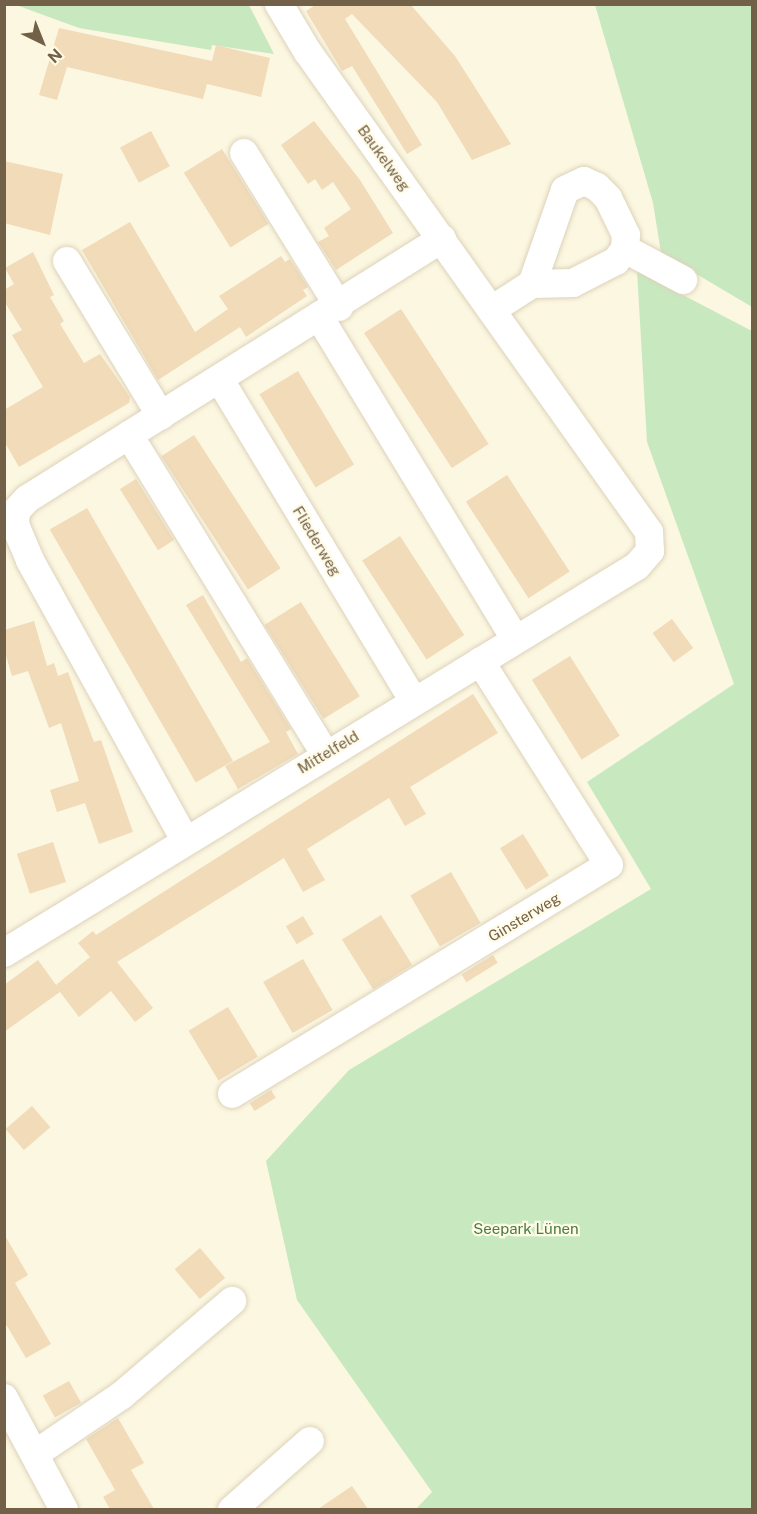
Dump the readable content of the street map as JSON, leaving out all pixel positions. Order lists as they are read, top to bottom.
{
  "streets": {
    "street": [
      "Baukelweg",
      "Fliederweg",
      "Mittelfeld",
      "Ginsterweg"
    ]
  },
  "crossings": [
    ["Baukelweg", "Mittelfeld"],
    ["Fliederweg", "Mittelfeld"],
    ["Mittelfeld", "Ginsterweg"]
  ],
  "parks": ["Seepark Lünen"],
  "north": "bottom right"
}
